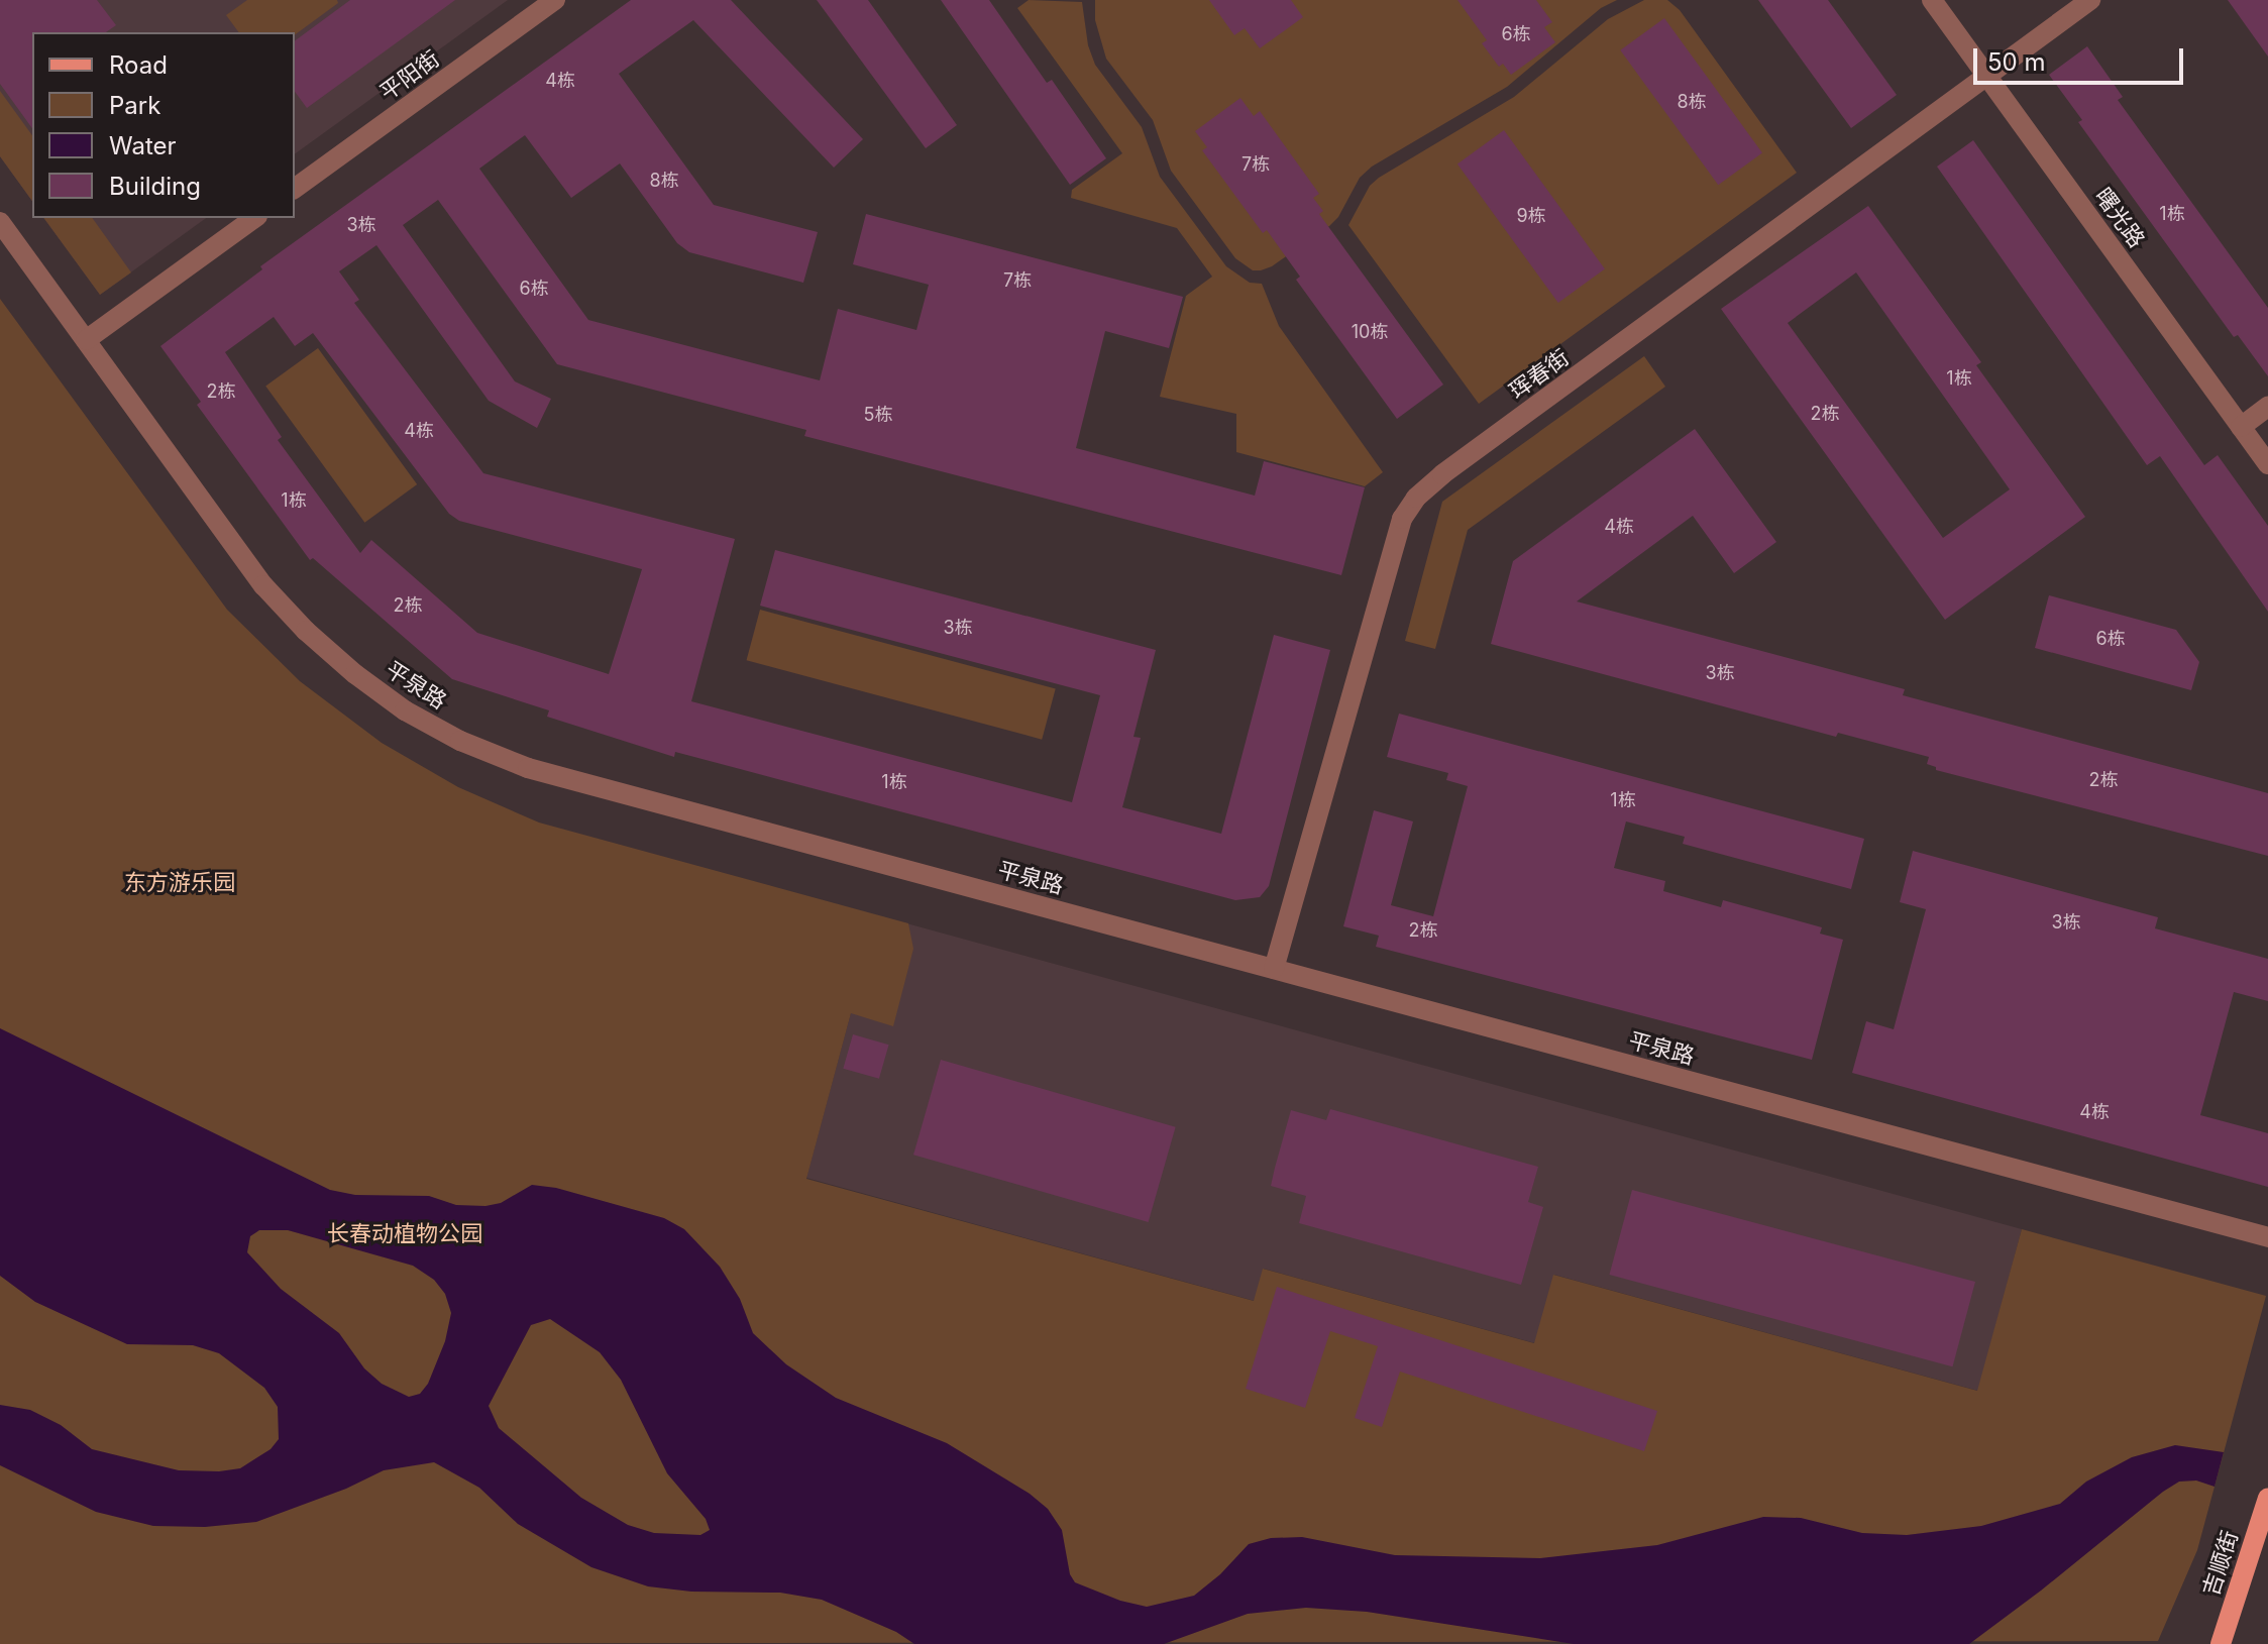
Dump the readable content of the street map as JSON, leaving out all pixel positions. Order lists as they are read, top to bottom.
{
  "streets": {
    "main road": ["吉顺街"],
    "street": [
      "平阳街",
      "曙光路",
      "珲春街",
      "平泉路"
    ]
  },
  "crossings": [
    ["曙光路", "珲春街"],
    ["珲春街", "平泉路"]
  ],
  "parks": ["东方游乐园", "长春动植物公园"],
  "house_numbers": [
    "6栋",
    "4栋",
    "8栋",
    "7栋",
    "8栋",
    "1栋",
    "9栋",
    "3栋",
    "7栋",
    "6栋",
    "10栋",
    "1栋",
    "2栋",
    "2栋",
    "5栋",
    "4栋",
    "1栋",
    "4栋",
    "2栋",
    "3栋",
    "6栋",
    "3栋",
    "2栋",
    "1栋",
    "1栋",
    "3栋",
    "2栋",
    "4栋"
  ],
  "legend": [
    "Road",
    "Park",
    "Water",
    "Building"
  ],
  "scale_bar": "50 m"
}
